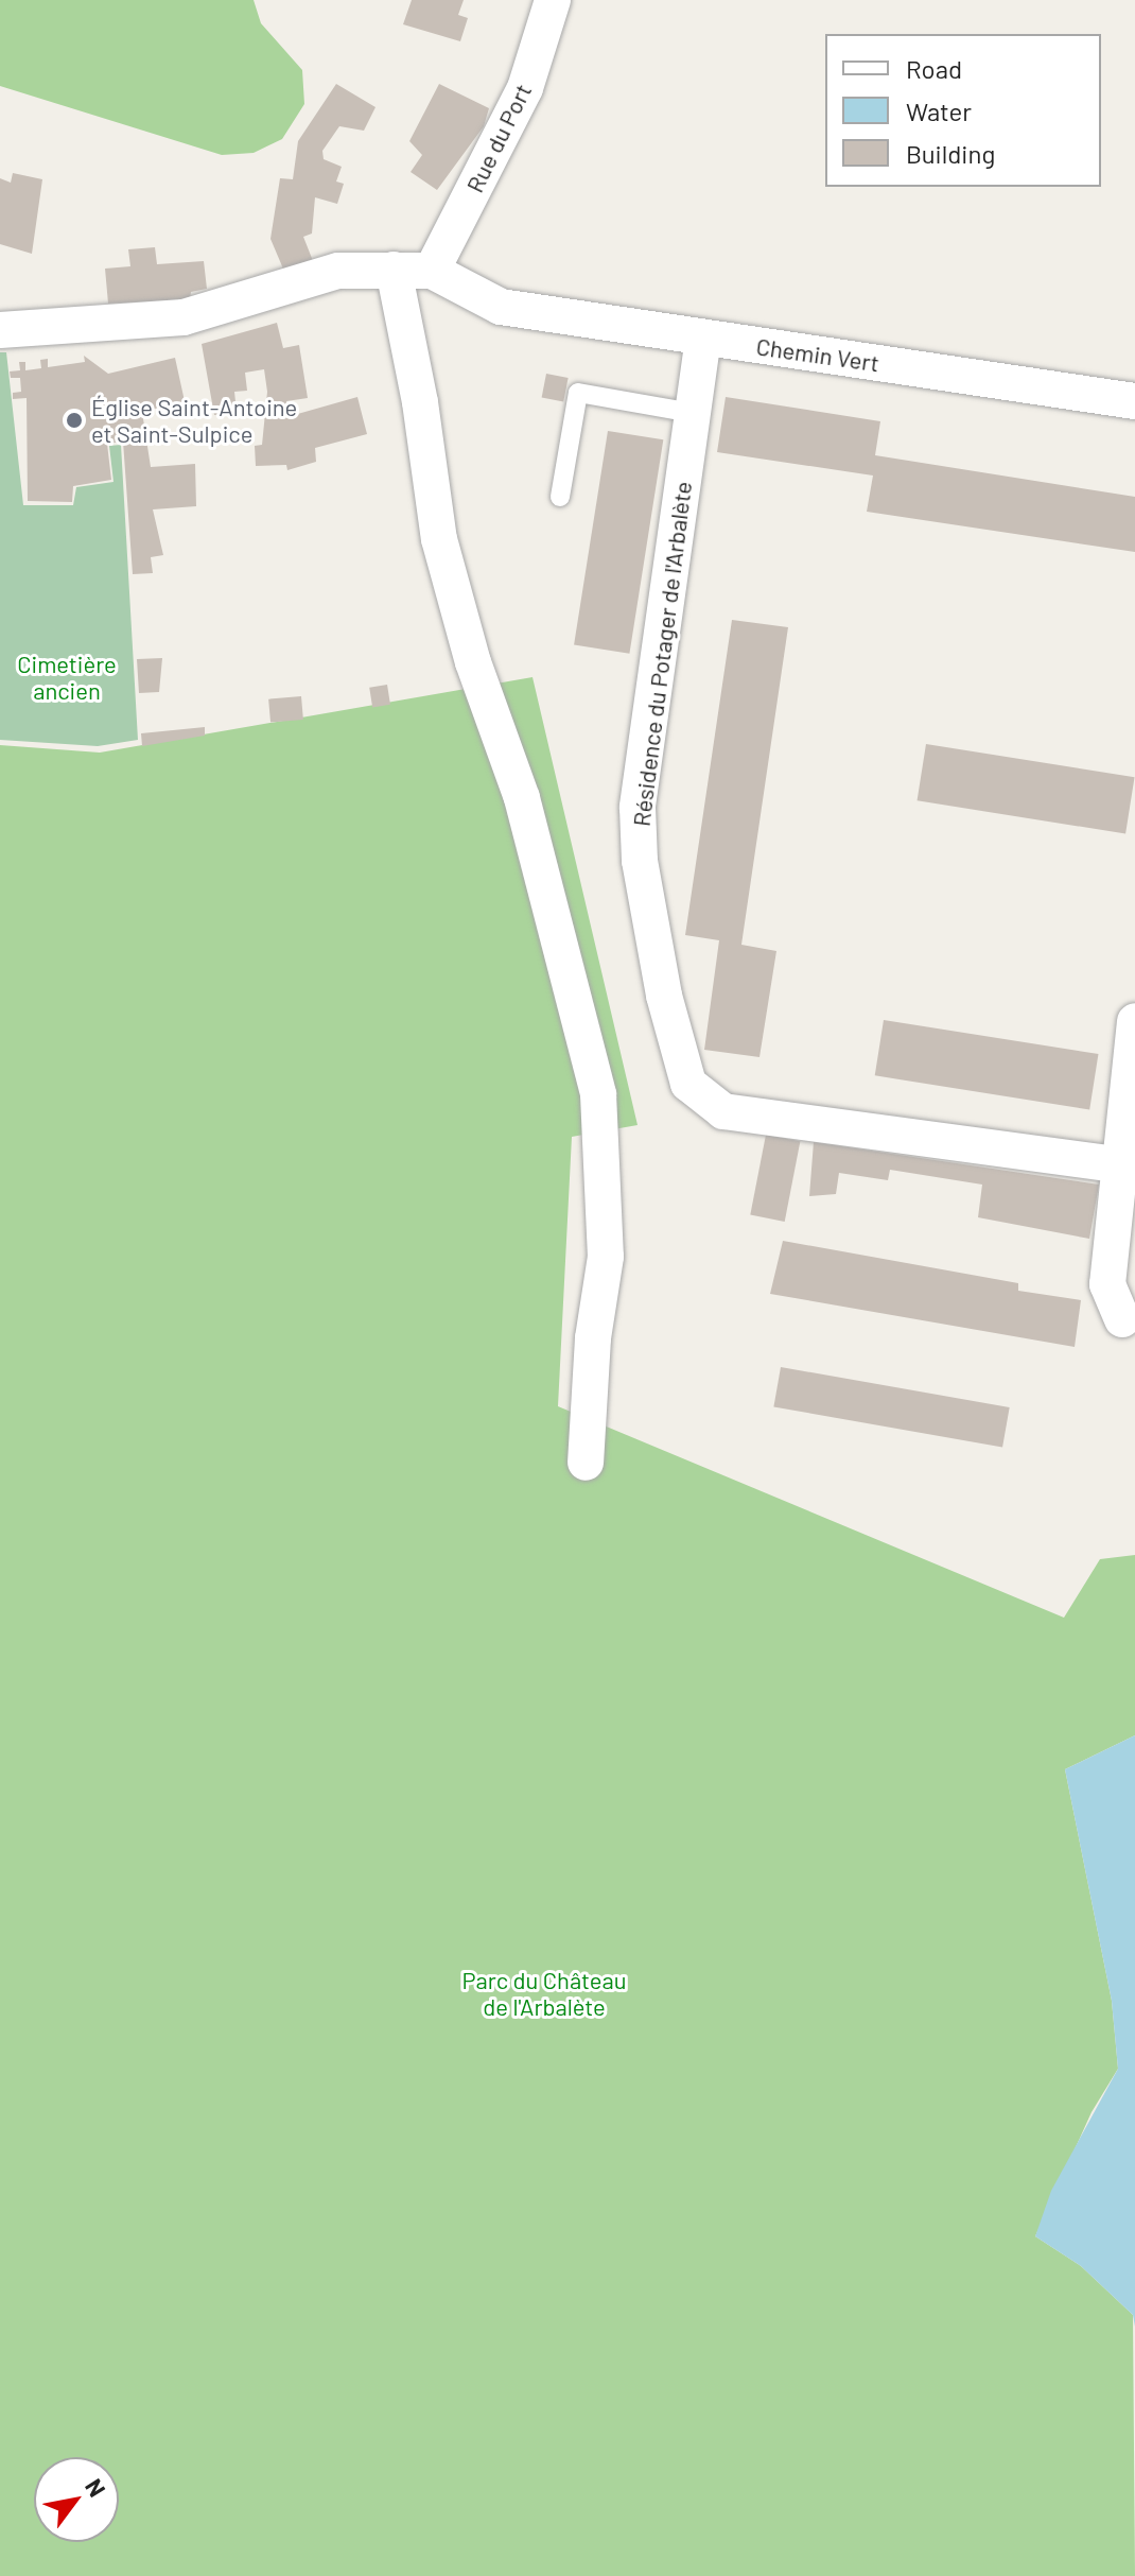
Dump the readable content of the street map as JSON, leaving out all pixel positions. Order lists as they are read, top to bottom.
{
  "streets": {
    "street": ["Rue du Port", "Chemin Vert", "Résidence du Potager de l'Arbalète"]
  },
  "crossings": [
    ["Rue du Port", "Chemin Vert"],
    ["Chemin Vert", "Résidence du Potager de l'Arbalète"]
  ],
  "parks": ["Cimetière ancien", "Parc du Château de l'Arbalète"],
  "places": ["Église Saint-Antoine et Saint-Sulpice"],
  "legend": ["Road", "Water", "Building"],
  "north": "top right"
}
